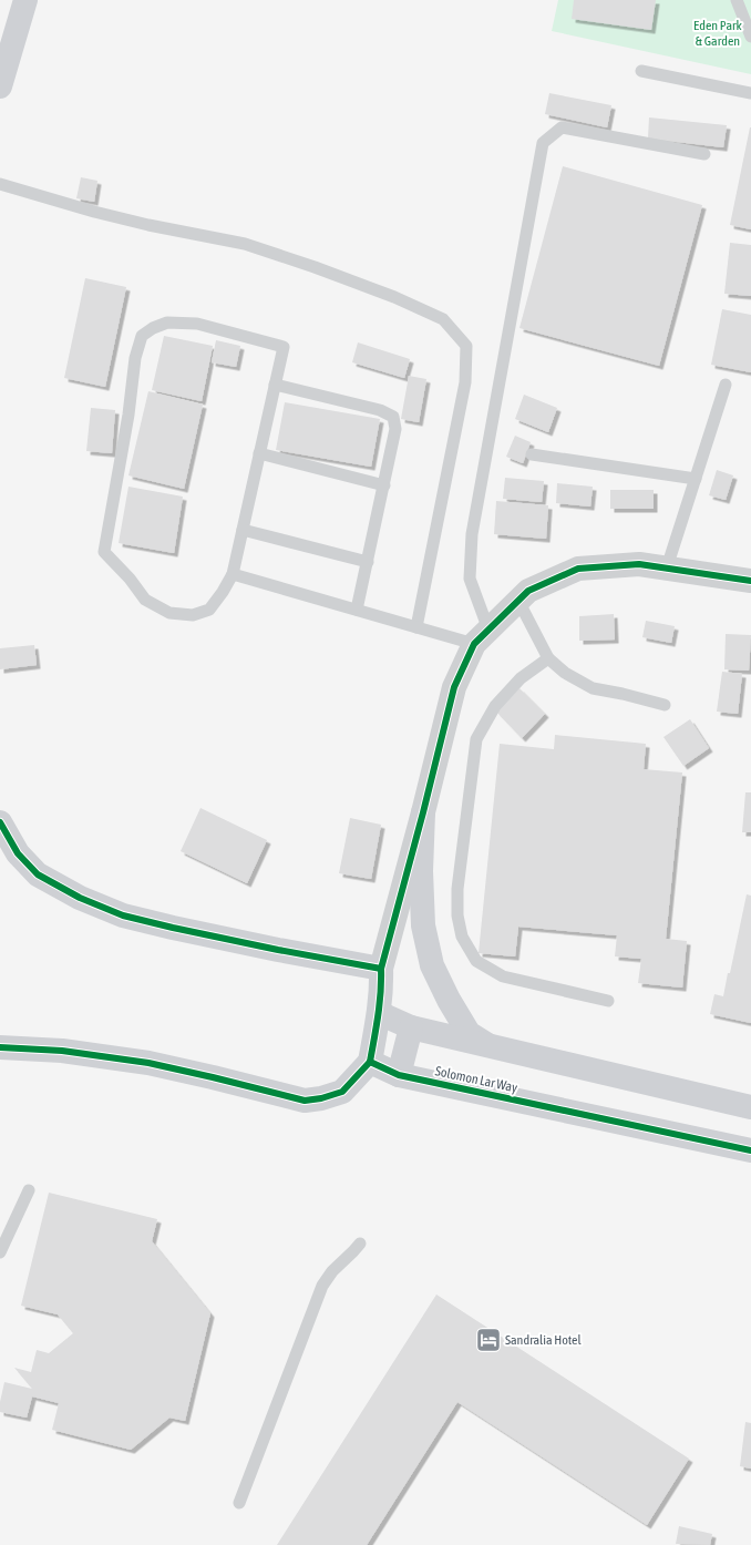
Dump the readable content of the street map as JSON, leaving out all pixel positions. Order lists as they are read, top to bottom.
{
  "streets": {
    "street": ["Solomon Lar Way"]
  },
  "parks": ["Eden Park & Garden"],
  "places": {
    "hotel": ["Sandralia Hotel"]
  }
}
